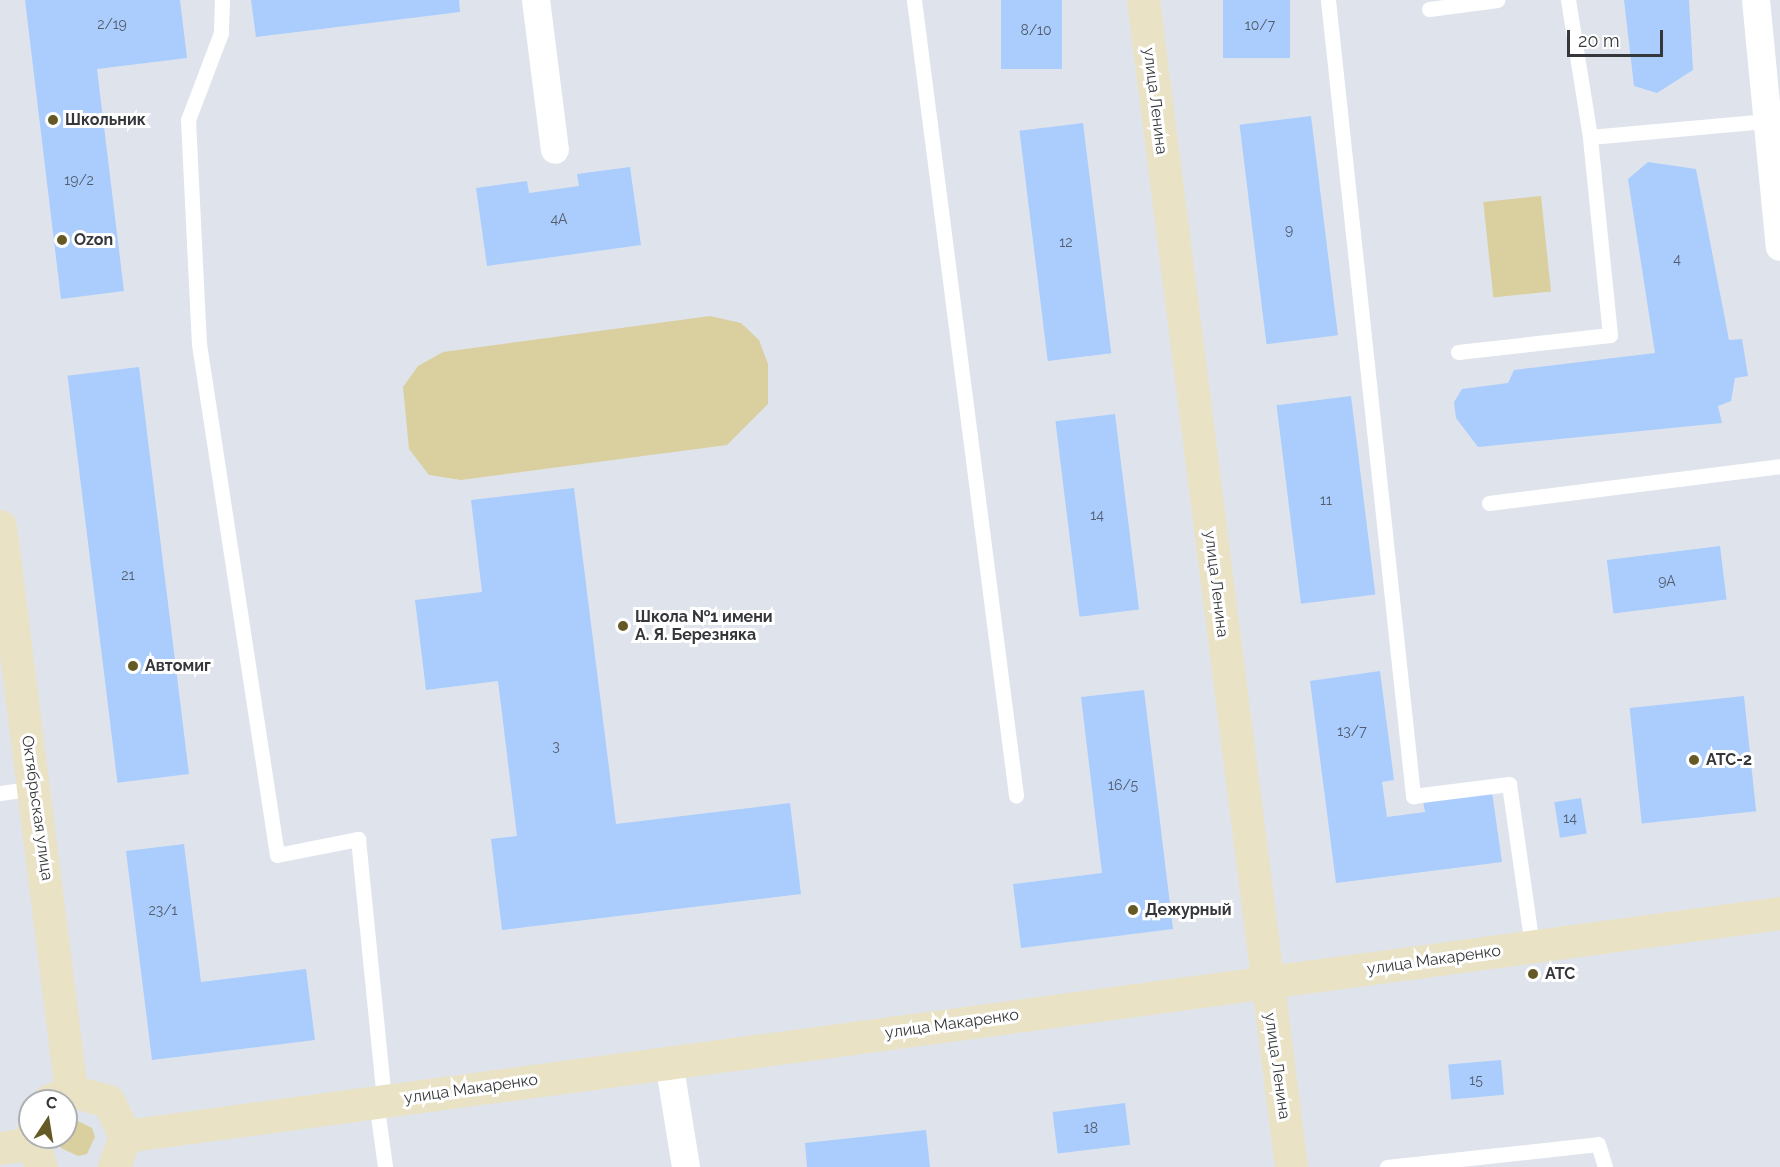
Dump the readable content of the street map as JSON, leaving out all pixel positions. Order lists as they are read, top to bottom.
{
  "streets": {
    "main road": ["улица Ленина", "Октябрьская улица", "улица Макаренко"]
  },
  "crossings": [
    ["улица Ленина", "улица Макаренко"]
  ],
  "places": [
    "Школьник",
    "Ozon",
    "Школа №1 имени А. Я. Березняка",
    "Автомиг",
    "АТС-2",
    "Дежурный",
    "АТС"
  ],
  "house_numbers": [
    "2/19",
    "10/7",
    "8/10",
    "19/2",
    "4А",
    "9",
    "12",
    "4",
    "11",
    "14",
    "21",
    "9А",
    "13/7",
    "3",
    "16/5",
    "14",
    "23/1",
    "15",
    "18"
  ],
  "scale_bar": "20 m",
  "north": "top"
}
